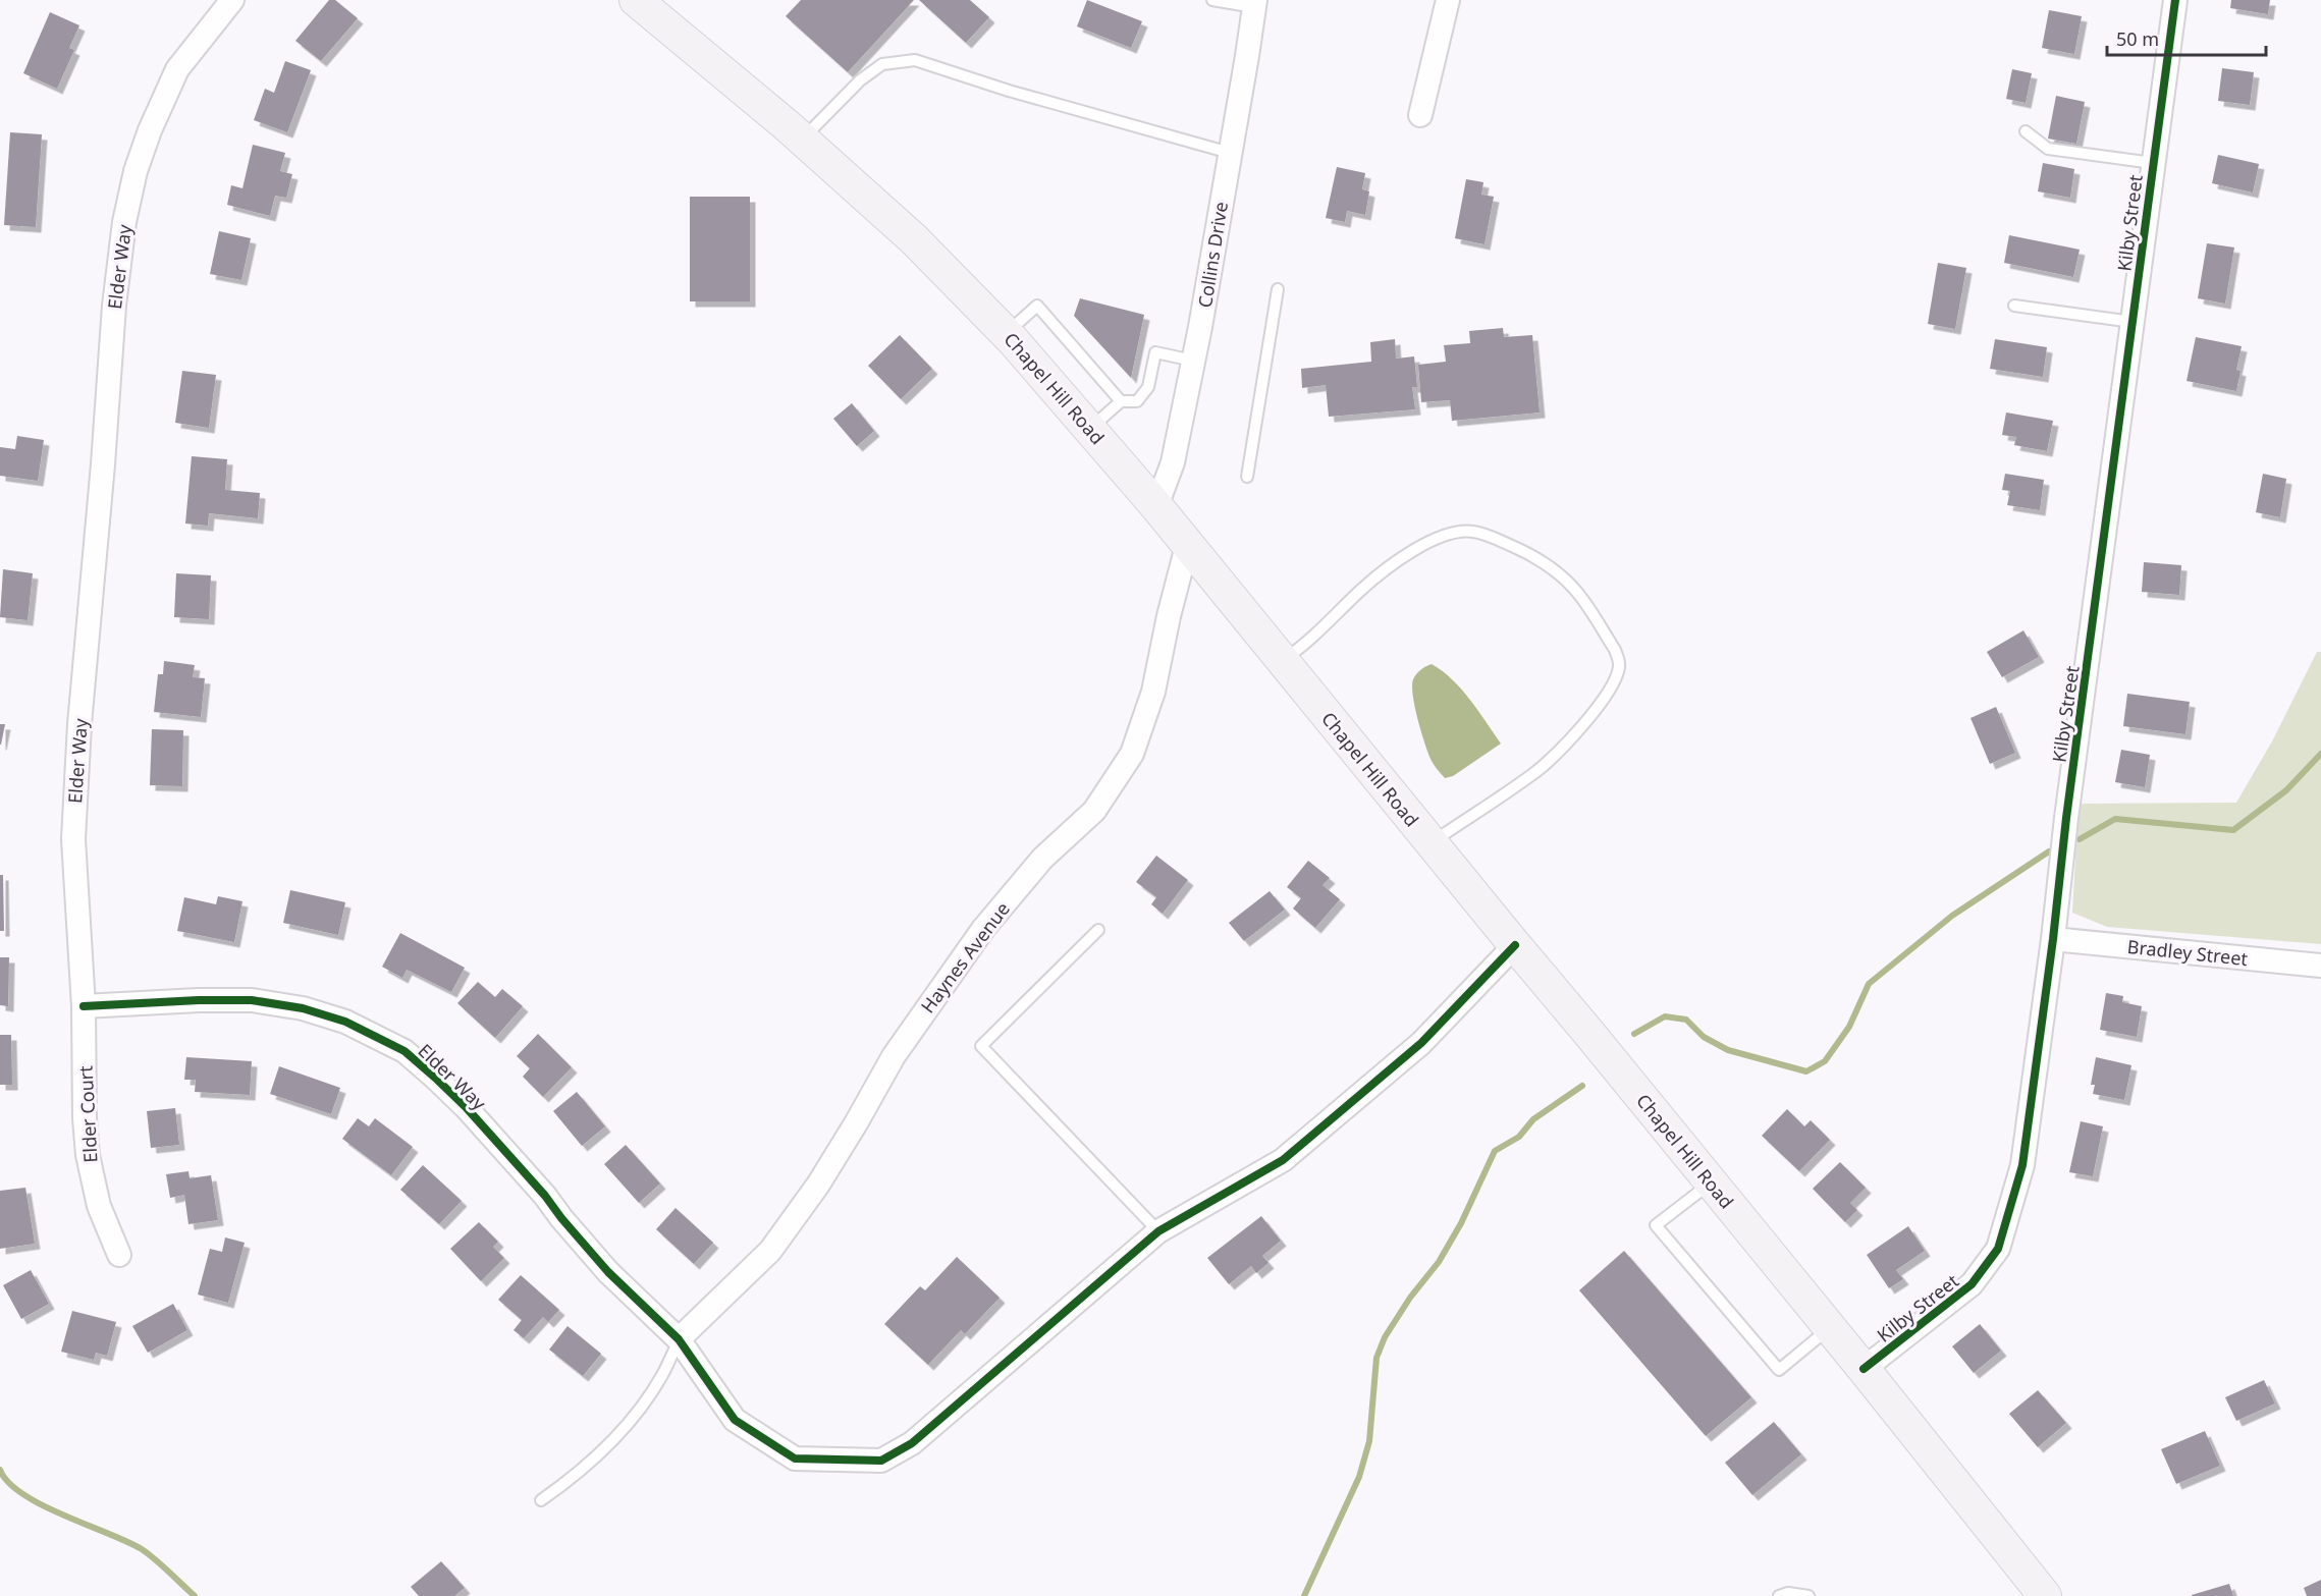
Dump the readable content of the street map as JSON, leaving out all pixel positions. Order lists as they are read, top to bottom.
{
  "streets": {
    "main road": ["Chapel Hill Road"],
    "street": [
      "Kilby Street",
      "Collins Drive",
      "Elder Way",
      "Bradley Street",
      "Haynes Avenue",
      "Elder Court"
    ]
  },
  "crossings": [
    ["Kilby Street", "Chapel Hill Road"],
    ["Kilby Street", "Bradley Street"],
    ["Collins Drive", "Chapel Hill Road"],
    ["Elder Way", "Chapel Hill Road"],
    ["Elder Way", "Haynes Avenue"],
    ["Elder Way", "Elder Court"],
    ["Chapel Hill Road", "Haynes Avenue"]
  ],
  "scale_bar": "50 m"
}
